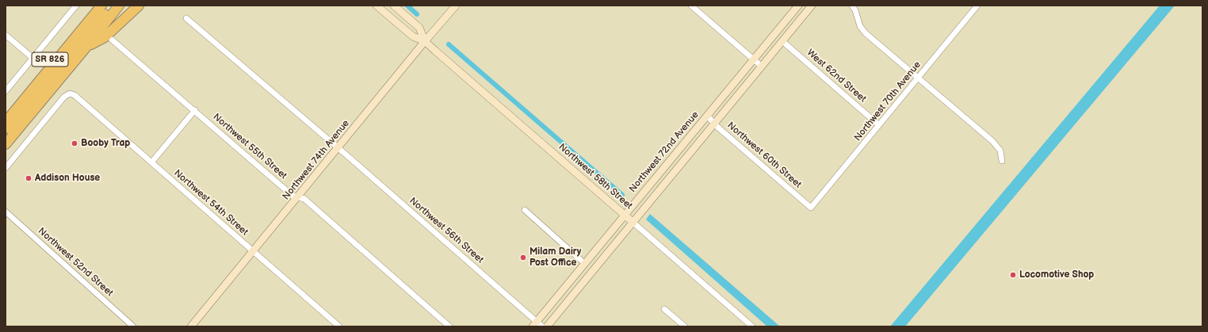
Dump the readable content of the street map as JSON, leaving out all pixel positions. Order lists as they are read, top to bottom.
{
  "streets": {
    "highway": ["SR 826"],
    "main road": ["Northwest 72nd Avenue", "Northwest 74th Avenue", "Northwest 58th Street"],
    "street": [
      "West 62nd Street",
      "Northwest 70th Avenue",
      "Northwest 55th Street",
      "Northwest 60th Street",
      "Northwest 54th Street",
      "Northwest 56th Street",
      "Northwest 52nd Street"
    ]
  },
  "crossings": [
    ["West 62nd Street", "Northwest 70th Avenue"],
    ["Northwest 70th Avenue", "Northwest 60th Street"],
    ["Northwest 55th Street", "Northwest 74th Avenue"],
    ["Northwest 72nd Avenue", "Northwest 60th Street"],
    ["Northwest 72nd Avenue", "Northwest 58th Street"],
    ["Northwest 72nd Avenue", "Northwest 56th Street"],
    ["Northwest 74th Avenue", "Northwest 58th Street"],
    ["Northwest 74th Avenue", "Northwest 54th Street"],
    ["Northwest 74th Avenue", "Northwest 56th Street"]
  ],
  "places": [
    "Booby Trap",
    "Addison House",
    "Milam Dairy Post Office",
    "Locomotive Shop"
  ]
}
